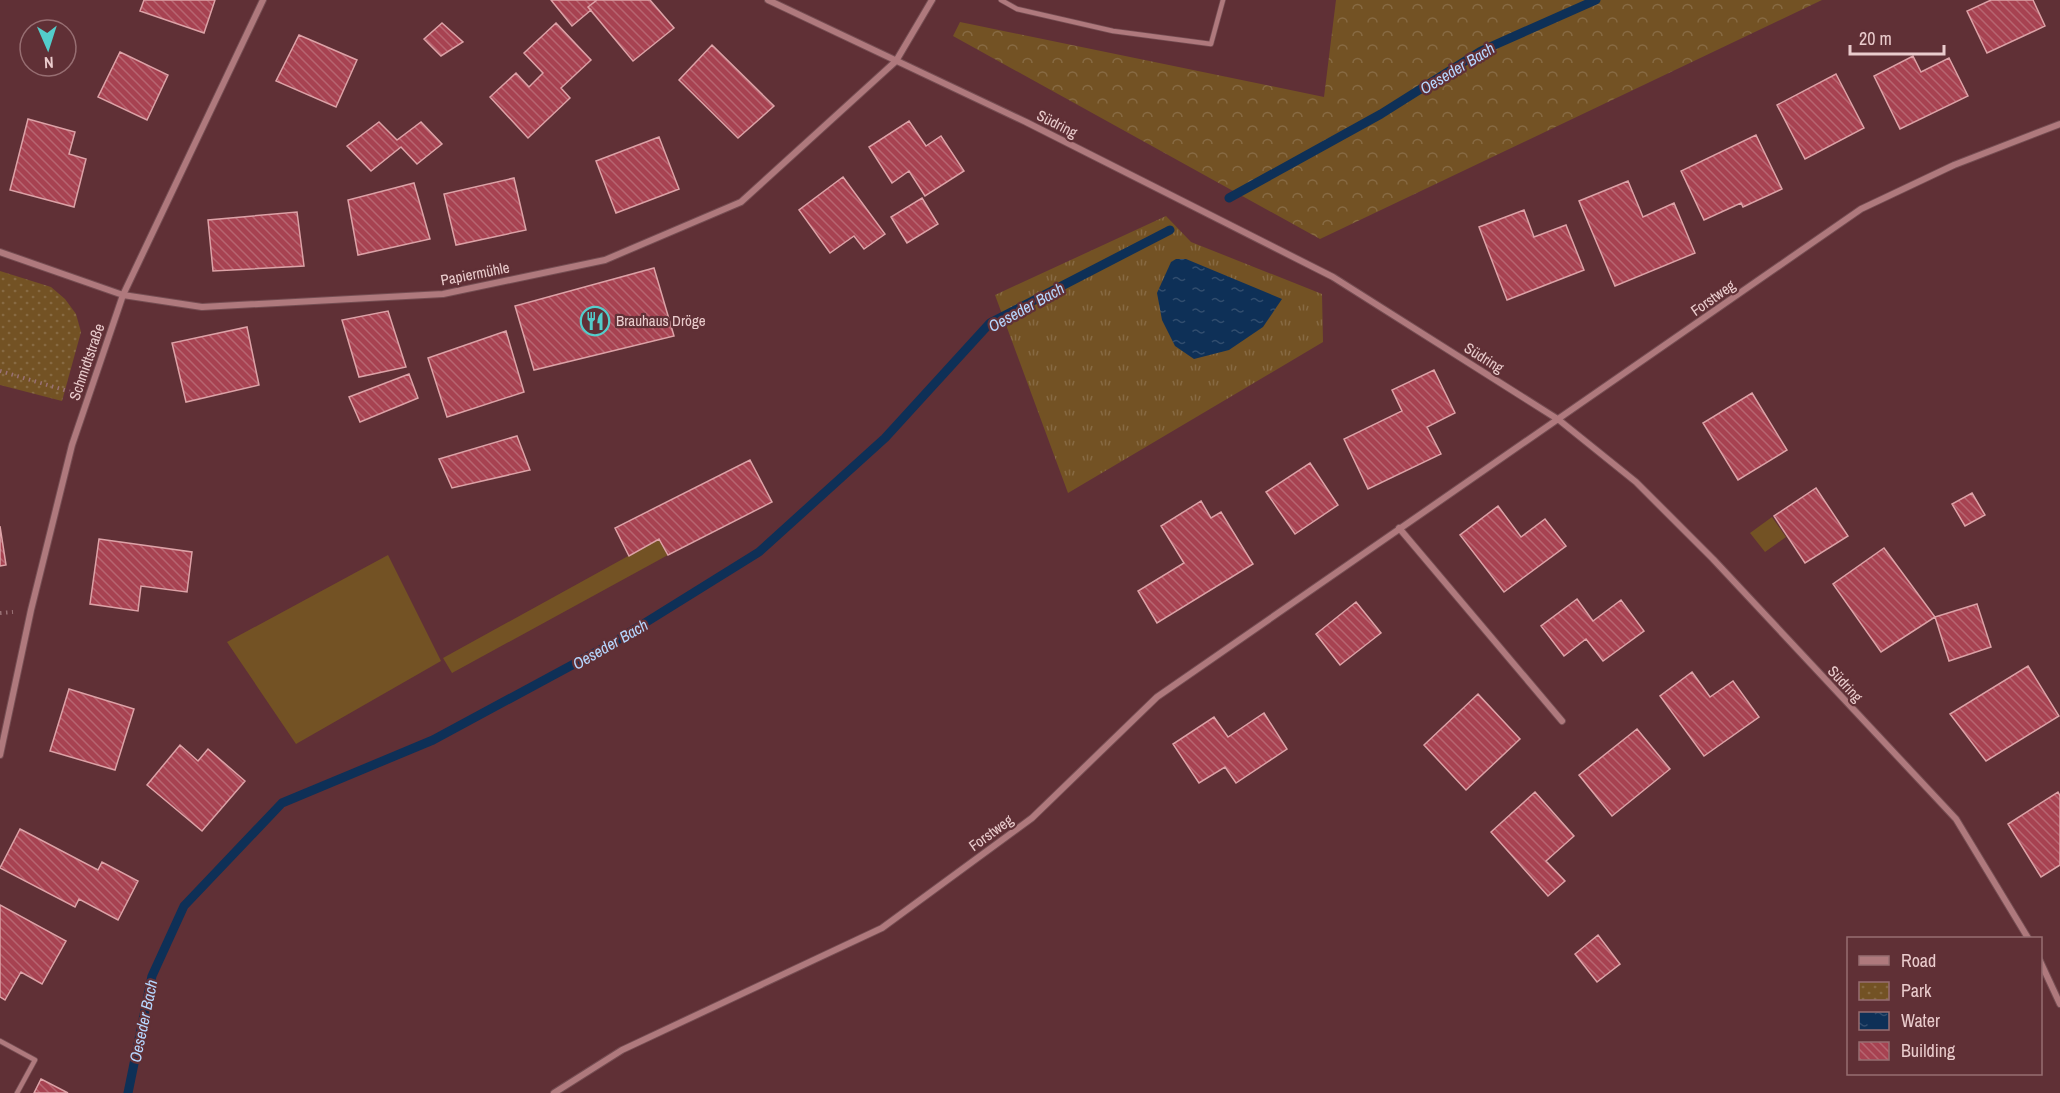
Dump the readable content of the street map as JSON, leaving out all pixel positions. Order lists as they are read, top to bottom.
{
  "streets": {
    "street": [
      "Südring",
      "Papiermühle",
      "Forstweg",
      "Schmidtstraße"
    ]
  },
  "crossings": [
    ["Südring", "Papiermühle"],
    ["Südring", "Forstweg"],
    ["Papiermühle", "Schmidtstraße"]
  ],
  "water": ["Oeseder Bach"],
  "places": {
    "restaurant": ["Brauhaus Dröge"]
  },
  "legend": [
    "Road",
    "Park",
    "Water",
    "Building"
  ],
  "scale_bar": "20 m",
  "north": "bottom"
}
